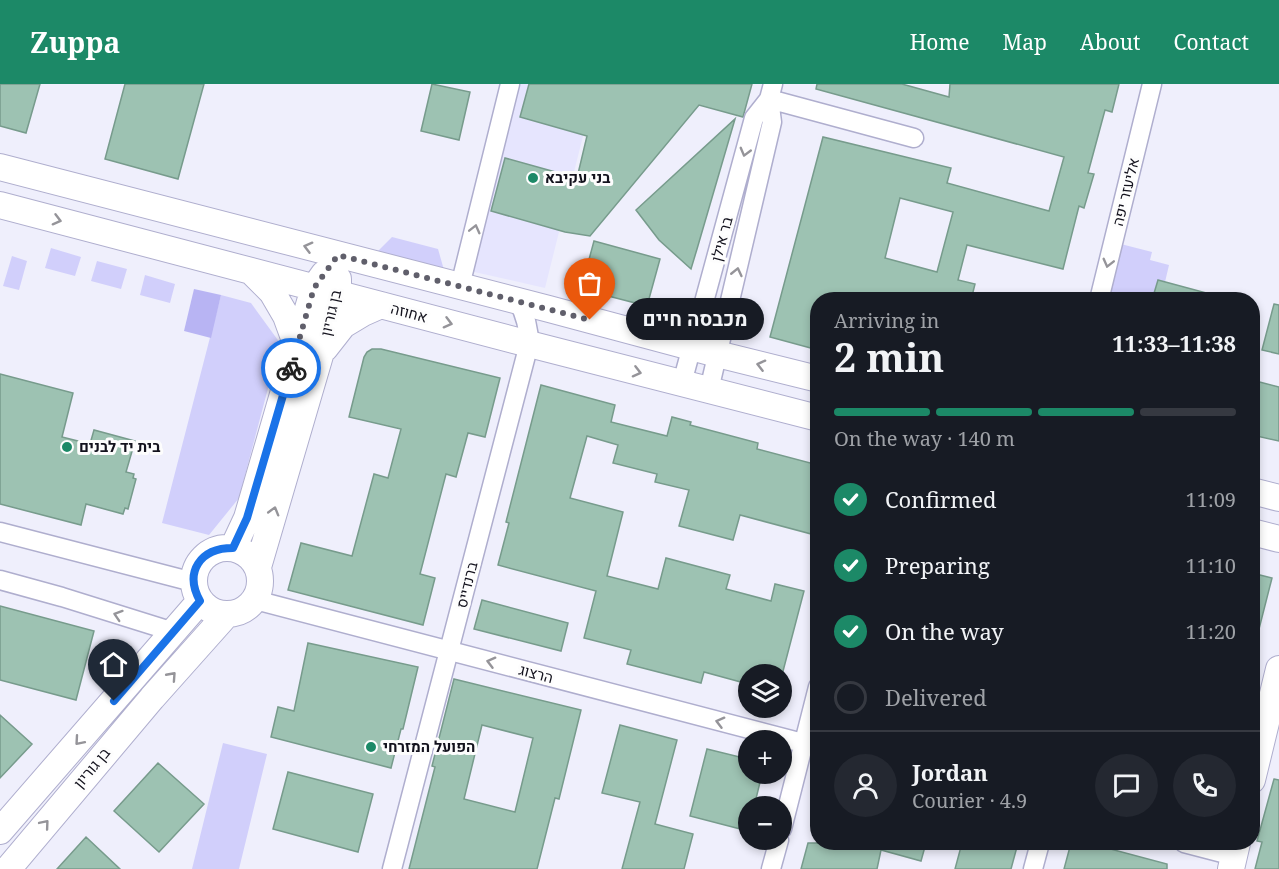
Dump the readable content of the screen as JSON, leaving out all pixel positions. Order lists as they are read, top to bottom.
{
  "streets": {
    "main road": ["בן גוריון", "אחוזה"],
    "street": [
      "אליעזר יפה",
      "בר אילן",
      "ברנדייס",
      "הרצוג"
    ]
  },
  "crossings": [
    ["בר אילן", "אחוזה"],
    ["בן גוריון", "אחוזה"],
    ["בן גוריון", "הרצוג"],
    ["אחוזה", "ברנדייס"],
    ["ברנדייס", "הרצוג"]
  ],
  "one_way": ["אליעזר יפה", "הרצוג"],
  "places": [
    "בני עקיבא",
    "מכבסה חיים",
    "בית יד לבנים",
    "הפועל המזרחי"
  ],
  "page": {
    "header": "Zuppa",
    "nav": [
      "Home",
      "Map",
      "About",
      "Contact"
    ],
    "heading": ["2 min", "Arriving in", "11:33–11:38"],
    "panel": ["Jordan", "Courier · 4.9"],
    "bubble": "מכבסה חיים",
    "bar": "On the way · 140 m",
    "list": [
      ["Confirmed", "11:09"],
      ["Preparing", "11:10"],
      ["On the way", "11:20"],
      "Delivered"
    ],
    "map_buttons": ["+", "−"]
  }
}
